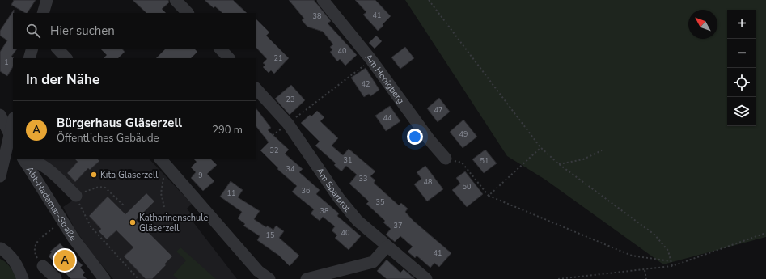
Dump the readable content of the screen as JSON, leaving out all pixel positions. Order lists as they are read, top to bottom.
{
  "streets": {
    "street": ["Am Honigberg", "Am Sparbrot", "Abt-Hadamar-Straße"]
  },
  "places": ["Kita Gläserzell", "Katharinenschule Gläserzell"],
  "house_numbers": [
    "41",
    "38",
    "40",
    "21",
    "1",
    "42",
    "23",
    "47",
    "44",
    "49",
    "32",
    "31",
    "51",
    "34",
    "9",
    "33",
    "48",
    "50",
    "36",
    "11",
    "35",
    "38",
    "37",
    "40",
    "15",
    "41"
  ],
  "north": "top left",
  "page": {
    "map_buttons": ["+", "−"],
    "search": "Hier suchen",
    "heading": "In der Nähe",
    "list": [
      {
        "mark": "A",
        "name": "Bürgerhaus Gläserzell",
        "note": "Öffentliches Gebäude",
        "value": "290 m"
      }
    ],
    "pins": "A"
  }
}
